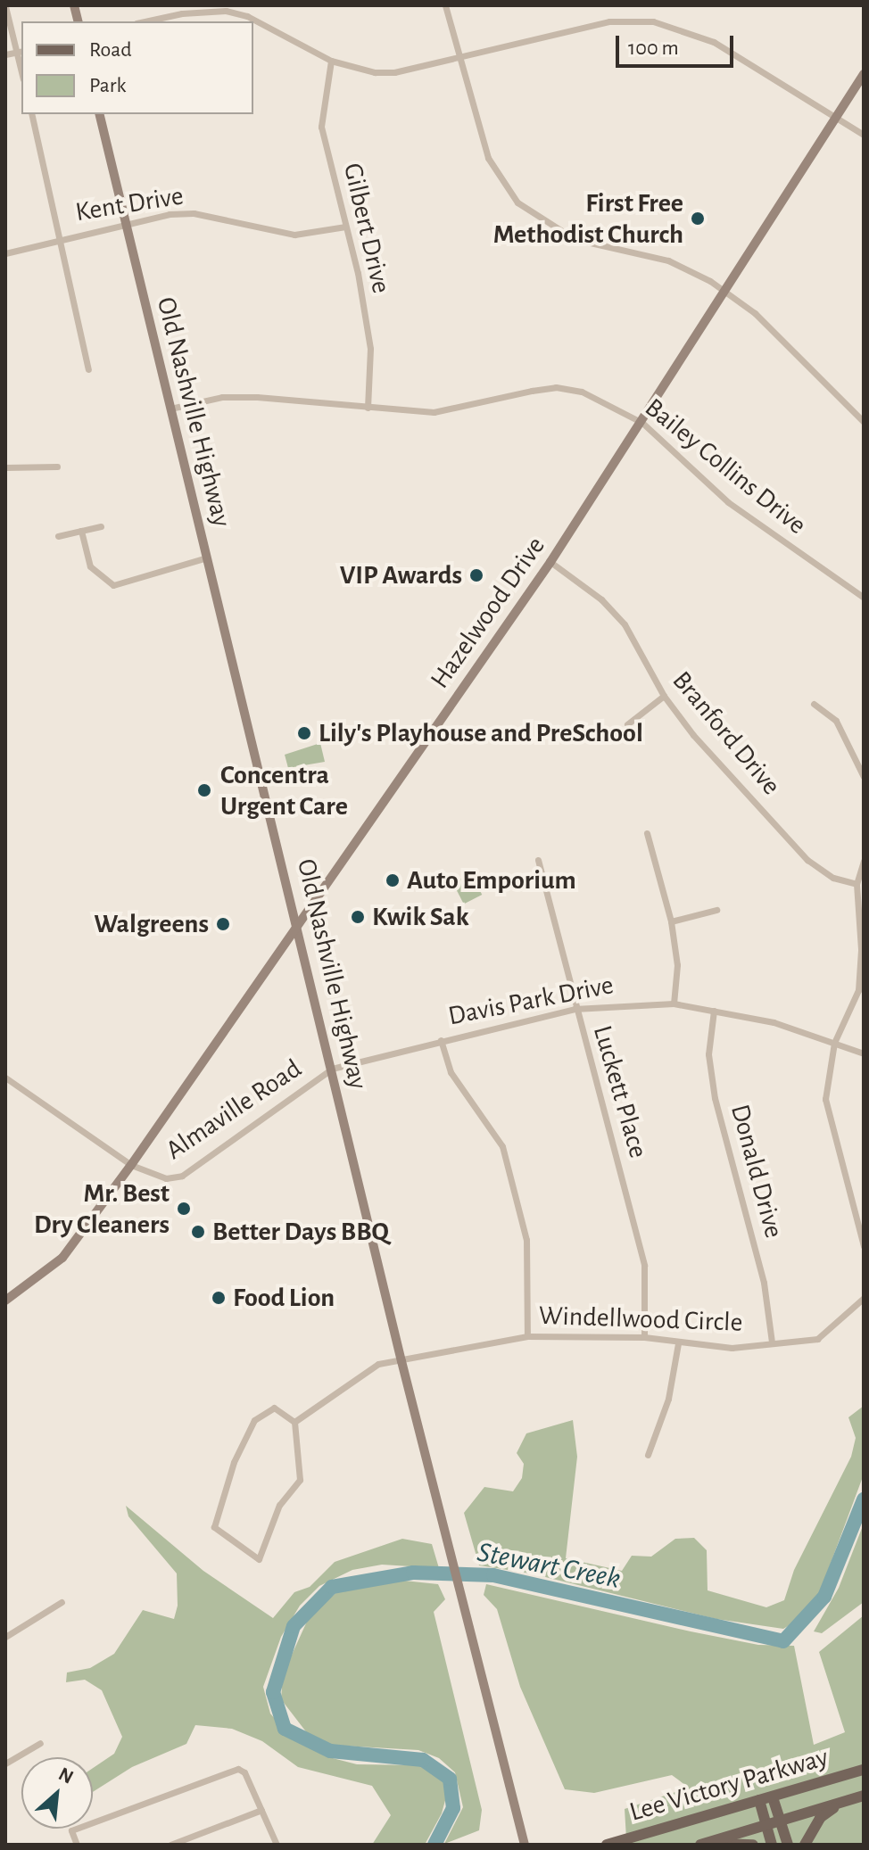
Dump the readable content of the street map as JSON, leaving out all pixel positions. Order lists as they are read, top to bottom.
{
  "streets": {
    "main road": [
      "Old Nashville Highway",
      "Hazelwood Drive",
      "Almaville Road",
      "Lee Victory Parkway"
    ],
    "street": [
      "Kent Drive",
      "Gilbert Drive",
      "Bailey Collins Drive",
      "Branford Drive",
      "Davis Park Drive",
      "Luckett Place",
      "Donald Drive",
      "Windellwood Circle"
    ]
  },
  "crossings": [
    ["Kent Drive", "Gilbert Drive"],
    ["Kent Drive", "Old Nashville Highway"],
    ["Gilbert Drive", "Bailey Collins Drive"],
    ["Old Nashville Highway", "Bailey Collins Drive"],
    ["Old Nashville Highway", "Hazelwood Drive"],
    ["Old Nashville Highway", "Davis Park Drive"],
    ["Old Nashville Highway", "Almaville Road"],
    ["Old Nashville Highway", "Windellwood Circle"],
    ["Bailey Collins Drive", "Hazelwood Drive"],
    ["Hazelwood Drive", "Branford Drive"],
    ["Hazelwood Drive", "Almaville Road"],
    ["Davis Park Drive", "Luckett Place"],
    ["Davis Park Drive", "Almaville Road"],
    ["Davis Park Drive", "Donald Drive"],
    ["Luckett Place", "Windellwood Circle"],
    ["Donald Drive", "Windellwood Circle"]
  ],
  "water": ["Stewart Creek"],
  "places": [
    "First Free Methodist Church",
    "VIP Awards",
    "Lily's Playhouse and PreSchool",
    "Concentra Urgent Care",
    "Auto Emporium",
    "Kwik Sak",
    "Walgreens",
    "Mr. Best Dry Cleaners",
    "Better Days BBQ",
    "Food Lion"
  ],
  "legend": ["Road", "Park"],
  "scale_bar": "100 m",
  "north": "top right"
}
